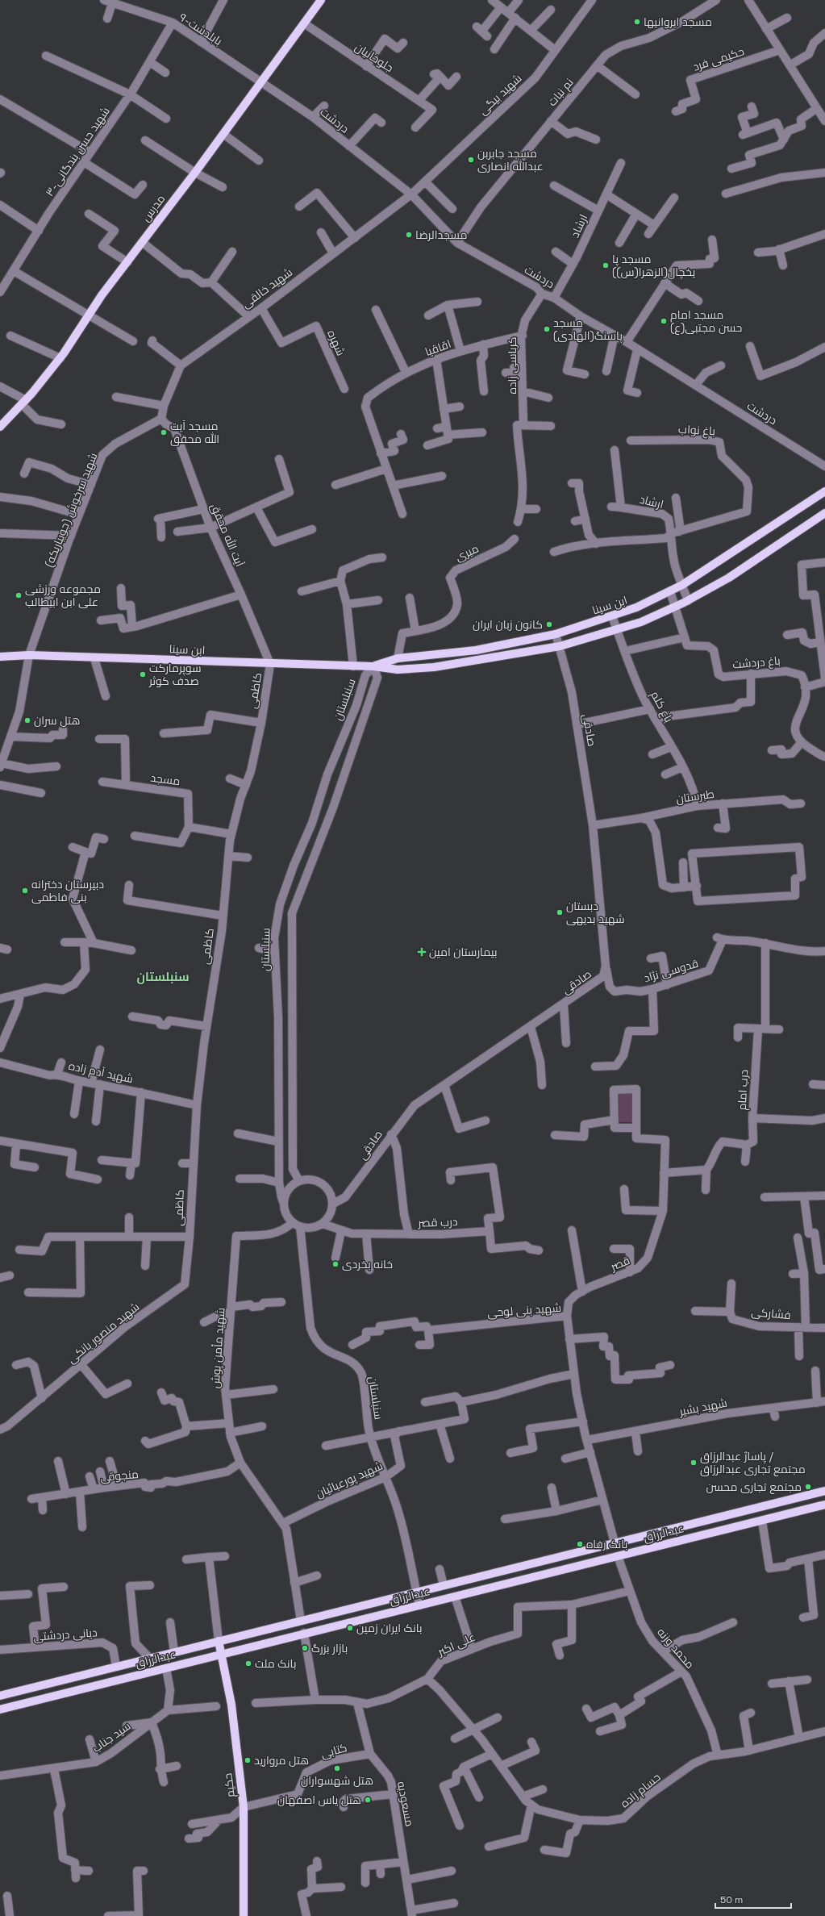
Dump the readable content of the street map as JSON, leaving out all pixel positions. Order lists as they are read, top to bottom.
{
  "streets": {
    "main road": [
      "مدرس",
      "ابن سینا",
      "عبدالرزاق",
      "حکیم"
    ],
    "street": [
      "۹-بابلدشت",
      "جلوخانیان",
      "حکیمی فرد",
      "نم نبات",
      "شهید بیگی",
      "دردشت",
      "۳-شهید حسن بندگانی",
      "ارشاد",
      "شهید خالقی",
      "شهره",
      "اقاقیا",
      "کرباسی زاده",
      "باغ نواب",
      "شهید سرخوش (جویباریکه)",
      "آیت الله محقق",
      "میری",
      "باغ دردشت",
      "کاظمی",
      "سنبلستان",
      "باغ کلم",
      "صادقی",
      "مسجد",
      "طبرستان",
      "قدوسی نژاد",
      "شهید آدم زاده",
      "درب امام",
      "درب قصر",
      "قصر",
      "شهید بنی لوحی",
      "فشارکی",
      "شهید منصور بانکی",
      "شهید مأمن پوش",
      "شهید بشیر",
      "منجوقی",
      "شهید پورعبائیان",
      "دیانی دردشتی",
      "علی اکبر",
      "محمد وزنه",
      "سید جناب",
      "کتابی",
      "حسام زاده",
      "مسعودیه"
    ]
  },
  "crossings": [
    ["۹-بابلدشت", "دردشت"],
    ["۹-بابلدشت", "۳-شهید حسن بندگانی"],
    ["۹-بابلدشت", "مدرس"],
    ["جلوخانیان", "مدرس"],
    ["نم نبات", "دردشت"],
    ["شهید بیگی", "دردشت"],
    ["شهید بیگی", "شهید خالقی"],
    ["دردشت", "مدرس"],
    ["دردشت", "ارشاد"],
    ["دردشت", "شهید خالقی"],
    ["دردشت", "کرباسی زاده"],
    ["ارشاد", "باغ نواب"],
    ["ارشاد", "ابن سینا"],
    ["شهید خالقی", "شهره"],
    ["اقاقیا", "کرباسی زاده"],
    ["شهید سرخوش (جویباریکه)", "آیت الله محقق"],
    ["شهید سرخوش (جویباریکه)", "ابن سینا"],
    ["آیت الله محقق", "ابن سینا"],
    ["آیت الله محقق", "کاظمی"],
    ["میری", "ابن سینا"],
    ["ابن سینا", "کاظمی"],
    ["ابن سینا", "سنبلستان"],
    ["ابن سینا", "باغ کلم"],
    ["ابن سینا", "صادقی"],
    ["کاظمی", "شهید آدم زاده"],
    ["کاظمی", "شهید منصور بانکی"],
    ["سنبلستان", "صادقی"],
    ["سنبلستان", "درب قصر"],
    ["سنبلستان", "شهید مأمن پوش"],
    ["سنبلستان", "شهید پورعبائیان"],
    ["سنبلستان", "عبدالرزاق"],
    ["باغ کلم", "طبرستان"],
    ["صادقی", "طبرستان"],
    ["صادقی", "قدوسی نژاد"],
    ["صادقی", "درب قصر"],
    ["صادقی", "شهید مأمن پوش"],
    ["قدوسی نژاد", "درب امام"],
    ["درب قصر", "شهید مأمن پوش"],
    ["قصر", "شهید بنی لوحی"],
    ["شهید بنی لوحی", "شهید بشیر"],
    ["شهید بنی لوحی", "عبدالرزاق"],
    ["شهید مأمن پوش", "منجوقی"],
    ["شهید مأمن پوش", "شهید پورعبائیان"],
    ["شهید مأمن پوش", "عبدالرزاق"],
    ["عبدالرزاق", "دیانی دردشتی"],
    ["عبدالرزاق", "محمد وزنه"],
    ["عبدالرزاق", "حکیم"],
    ["علی اکبر", "محمد وزنه"],
    ["علی اکبر", "حسام زاده"],
    ["علی اکبر", "مسعودیه"],
    ["محمد وزنه", "حسام زاده"],
    ["کتابی", "حکیم"],
    ["کتابی", "مسعودیه"]
  ],
  "districts": ["سنبلستان"],
  "places": {
    "other": [
      "مسجد ایروانیها",
      "مسجد جابربن عبدالله انصاری",
      "مسجدالرضا",
      "مسجد پا یخچال(الزهرا(س))",
      "مسجد امام حسن مجتبی(ع)",
      "مسجد پاسنگ(الهادی)",
      "مسجد آیت الله محقق",
      "مجموعه ورزشی علی ابن ابیطالب",
      "کانون زبان ایران",
      "سوپرمارکت صدف کوثر",
      "هتل سران",
      "دبیرستان دخترانه بنی فاطمی",
      "دبستان شهید بدیهی",
      "خانه بخردی",
      "پاساژ عبدالرزاق / مجتمع تجاری عبدالرزاق",
      "مجتمع تجاری محسن",
      "بانک رفاه",
      "بانک ایران زمین",
      "بازار بزرگ",
      "بانک ملت",
      "هتل مروارید",
      "هتل شهسواران",
      "هتل یاس اصفهان"
    ],
    "health": ["بیمارستان امین"]
  },
  "scale_bar": "50 m"
}
